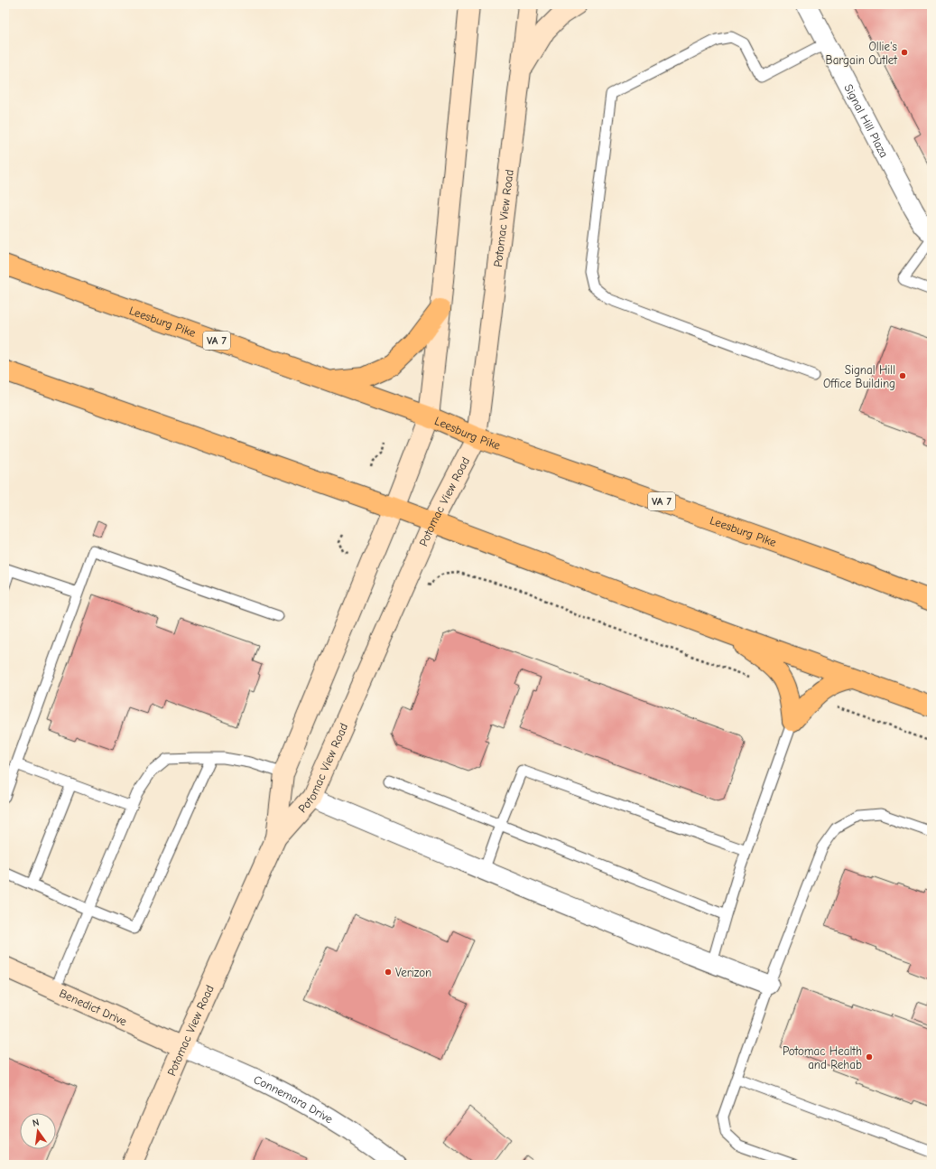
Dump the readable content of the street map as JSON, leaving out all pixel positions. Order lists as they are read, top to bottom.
{
  "streets": {
    "highway": ["Leesburg Pike", "VA 7"],
    "main road": ["Potomac View Road", "Benedict Drive"],
    "street": ["Signal Hill Plaza", "Connemara Drive"]
  },
  "crossings": [
    ["Potomac View Road", "Leesburg Pike"],
    ["Potomac View Road", "Benedict Drive"],
    ["Potomac View Road", "Connemara Drive"],
    ["Benedict Drive", "Connemara Drive"]
  ],
  "places": [
    "Ollie's Bargain Outlet",
    "Signal Hill Office Building",
    "Verizon",
    "Potomac Health and Rehab"
  ],
  "north": "top"
}
